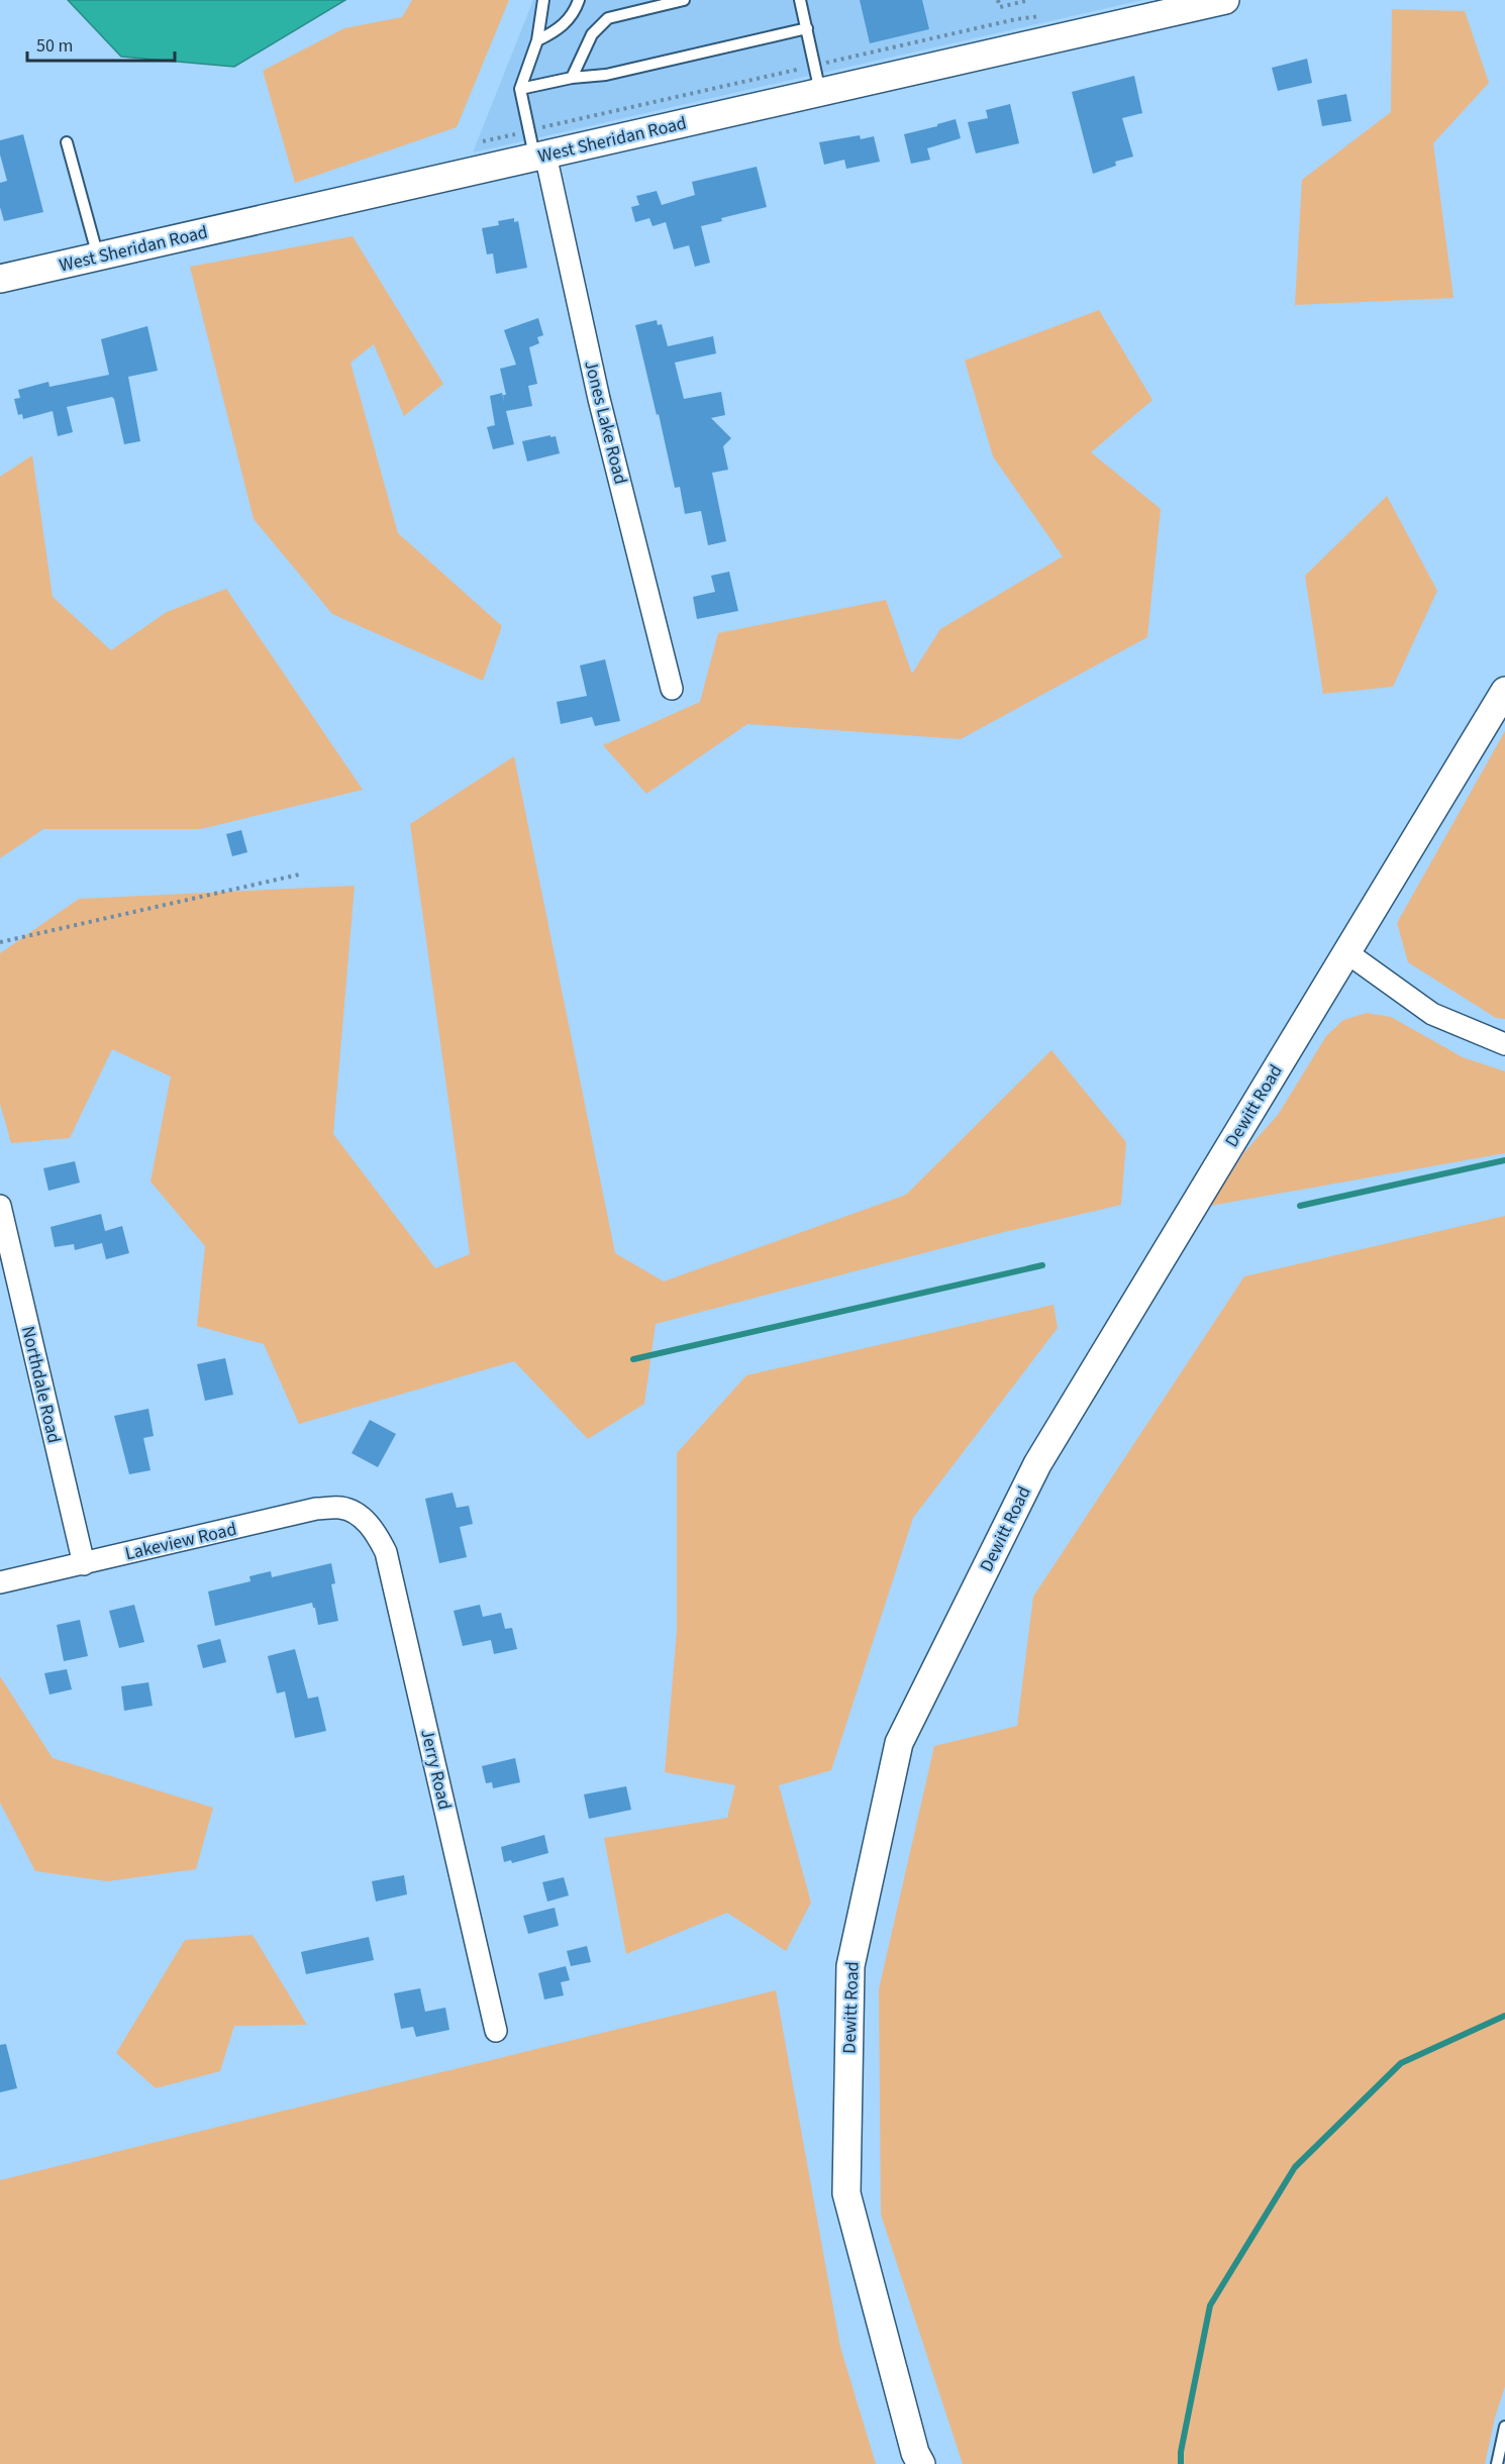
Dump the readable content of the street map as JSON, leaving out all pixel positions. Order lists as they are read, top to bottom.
{
  "streets": {
    "street": [
      "West Sheridan Road",
      "Jones Lake Road",
      "Dewitt Road",
      "Northdale Road",
      "Lakeview Road",
      "Jerry Road"
    ]
  },
  "crossings": [
    ["West Sheridan Road", "Jones Lake Road"],
    ["Northdale Road", "Lakeview Road"],
    ["Lakeview Road", "Jerry Road"]
  ],
  "scale_bar": "50 m"
}
